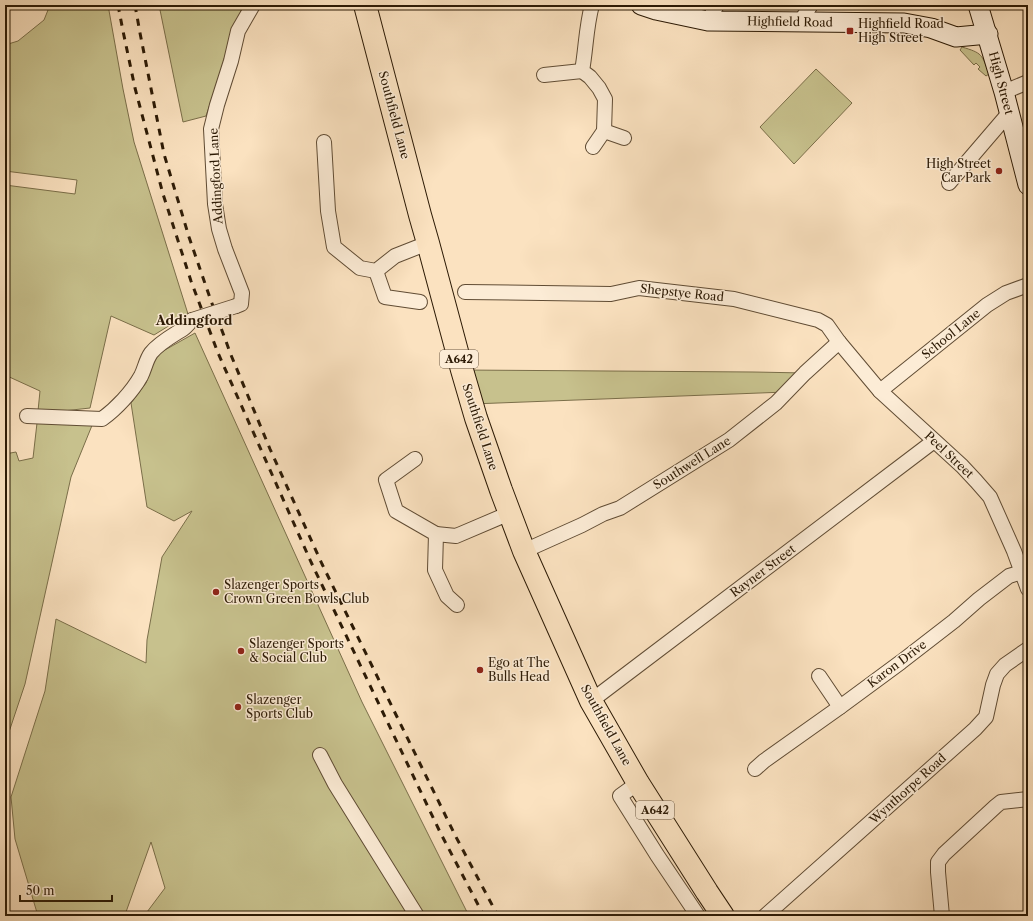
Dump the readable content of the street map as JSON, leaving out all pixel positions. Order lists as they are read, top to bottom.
{
  "streets": {
    "highway": ["Southfield Lane", "A642"],
    "main road": ["Highfield Road", "High Street"],
    "street": [
      "Addingford Lane",
      "Shepstye Road",
      "School Lane",
      "Peel Street",
      "Southwell Lane",
      "Rayner Street",
      "Karon Drive",
      "Wynthorpe Road"
    ]
  },
  "crossings": [
    ["Highfield Road", "High Street"],
    ["Southfield Lane", "Southwell Lane"],
    ["Southfield Lane", "Rayner Street"],
    ["Shepstye Road", "Peel Street"],
    ["Shepstye Road", "Southwell Lane"],
    ["School Lane", "Peel Street"],
    ["Peel Street", "Southwell Lane"],
    ["Peel Street", "Rayner Street"],
    ["Peel Street", "Karon Drive"]
  ],
  "districts": ["Addingford"],
  "places": {
    "transit": ["Highfield Road High Street"],
    "other": [
      "High Street Car Park",
      "Slazenger Sports Crown Green Bowls Club",
      "Slazenger Sports & Social Club",
      "Ego at The Bulls Head",
      "Slazenger Sports Club"
    ]
  },
  "scale_bar": "50 m"
}
